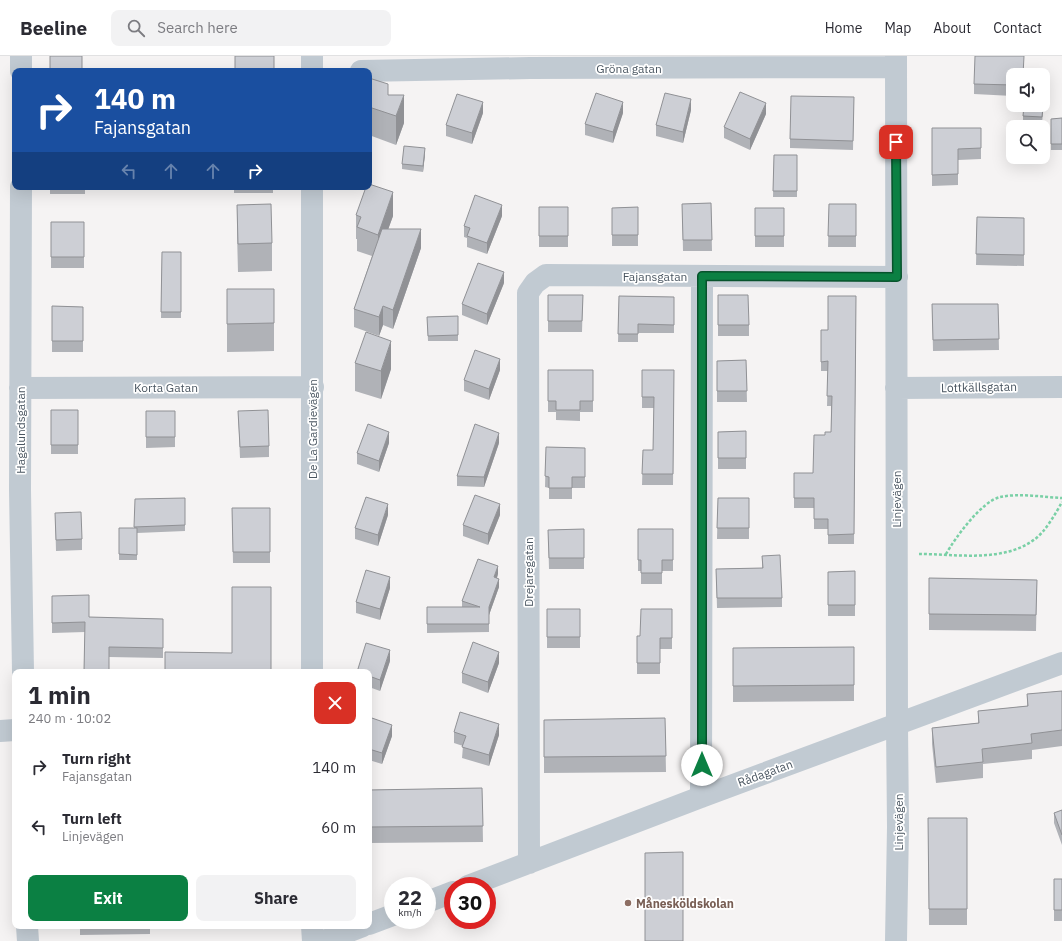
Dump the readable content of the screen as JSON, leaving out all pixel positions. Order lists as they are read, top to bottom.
{
  "streets": {
    "street": [
      "Gröna gatan",
      "Fajansgatan",
      "Korta Gatan",
      "Lottkällsgatan",
      "De La Gardievägen",
      "Hagalundsgatan",
      "Linjevägen",
      "Drejaregatan",
      "Rådagatan"
    ]
  },
  "crossings": [
    ["Gröna gatan", "Linjevägen"],
    ["Fajansgatan", "Linjevägen"],
    ["Fajansgatan", "Drejaregatan"],
    ["Korta Gatan", "De La Gardievägen"],
    ["Korta Gatan", "Hagalundsgatan"],
    ["Lottkällsgatan", "Linjevägen"],
    ["Linjevägen", "Rådagatan"],
    ["Drejaregatan", "Rådagatan"]
  ],
  "places": ["Månesköldskolan"],
  "page": {
    "header": "Beeline",
    "search": "Search here",
    "nav": [
      "Home",
      "Map",
      "About",
      "Contact"
    ],
    "turn": ["140 m", "Fajansgatan"],
    "heading": ["1 min", "240 m · 10:02"],
    "list": [
      {
        "name": "Turn right",
        "note": "Fajansgatan",
        "value": "140 m"
      },
      {
        "name": "Turn left",
        "note": "Linjevägen",
        "value": "60 m"
      }
    ],
    "buttons": ["Exit", "Share"],
    "speed": "22 km/h",
    "limit": "30"
  }
}
